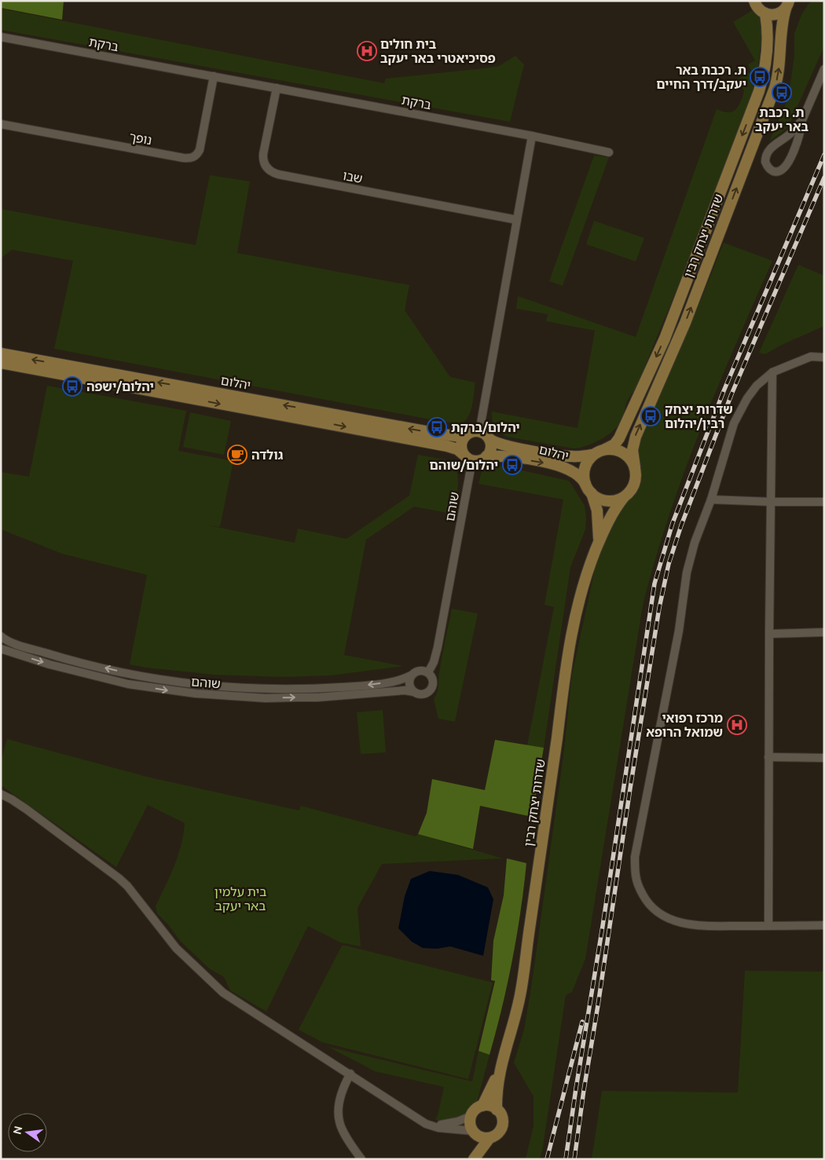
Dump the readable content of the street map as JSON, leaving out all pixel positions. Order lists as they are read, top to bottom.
{
  "streets": {
    "main road": ["שדרות יצחק רבין", "יהלום"],
    "street": [
      "ברקת",
      "נופך",
      "שבו",
      "שוהם"
    ]
  },
  "crossings": [
    ["ברקת", "נופך"],
    ["ברקת", "שבו"],
    ["שדרות יצחק רבין", "יהלום"],
    ["יהלום", "שוהם"]
  ],
  "parks": ["בית עלמין באר יעקב"],
  "places": {
    "hospital": ["בית חולים פסיכיאטרי באר יעקב", "מרכז רפואי שמואל הרופא"],
    "bus stop": [
      "ת. רכבת באר יעקב/דרך החיים",
      "ת. רכבת באר יעקב",
      "יהלום/ישפה",
      "שדרות יצחק רבין/יהלום",
      "יהלום/ברקת",
      "יהלום/שוהם"
    ],
    "cafe": ["גולדה"]
  },
  "north": "left"
}
